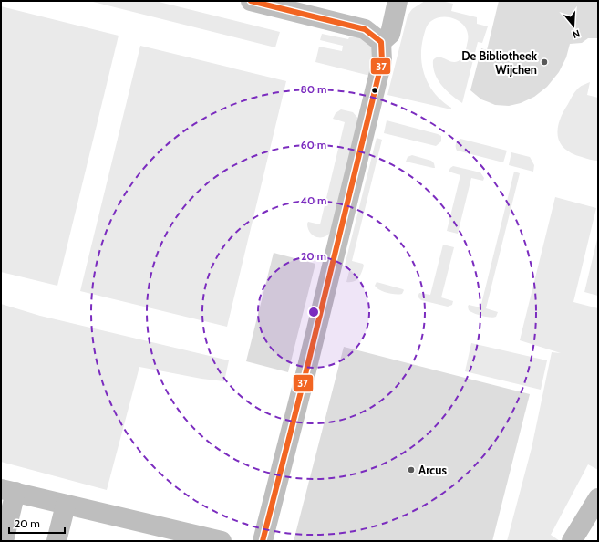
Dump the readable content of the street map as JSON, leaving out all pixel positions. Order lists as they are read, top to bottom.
{
  "places": ["De Bibliotheek Wijchen", "Arcus"],
  "lines": ["transit line 37"],
  "scale_bar": "20 m",
  "north": "bottom",
  "rings": [
    "80 m",
    "60 m",
    "40 m",
    "20 m"
  ]
}
